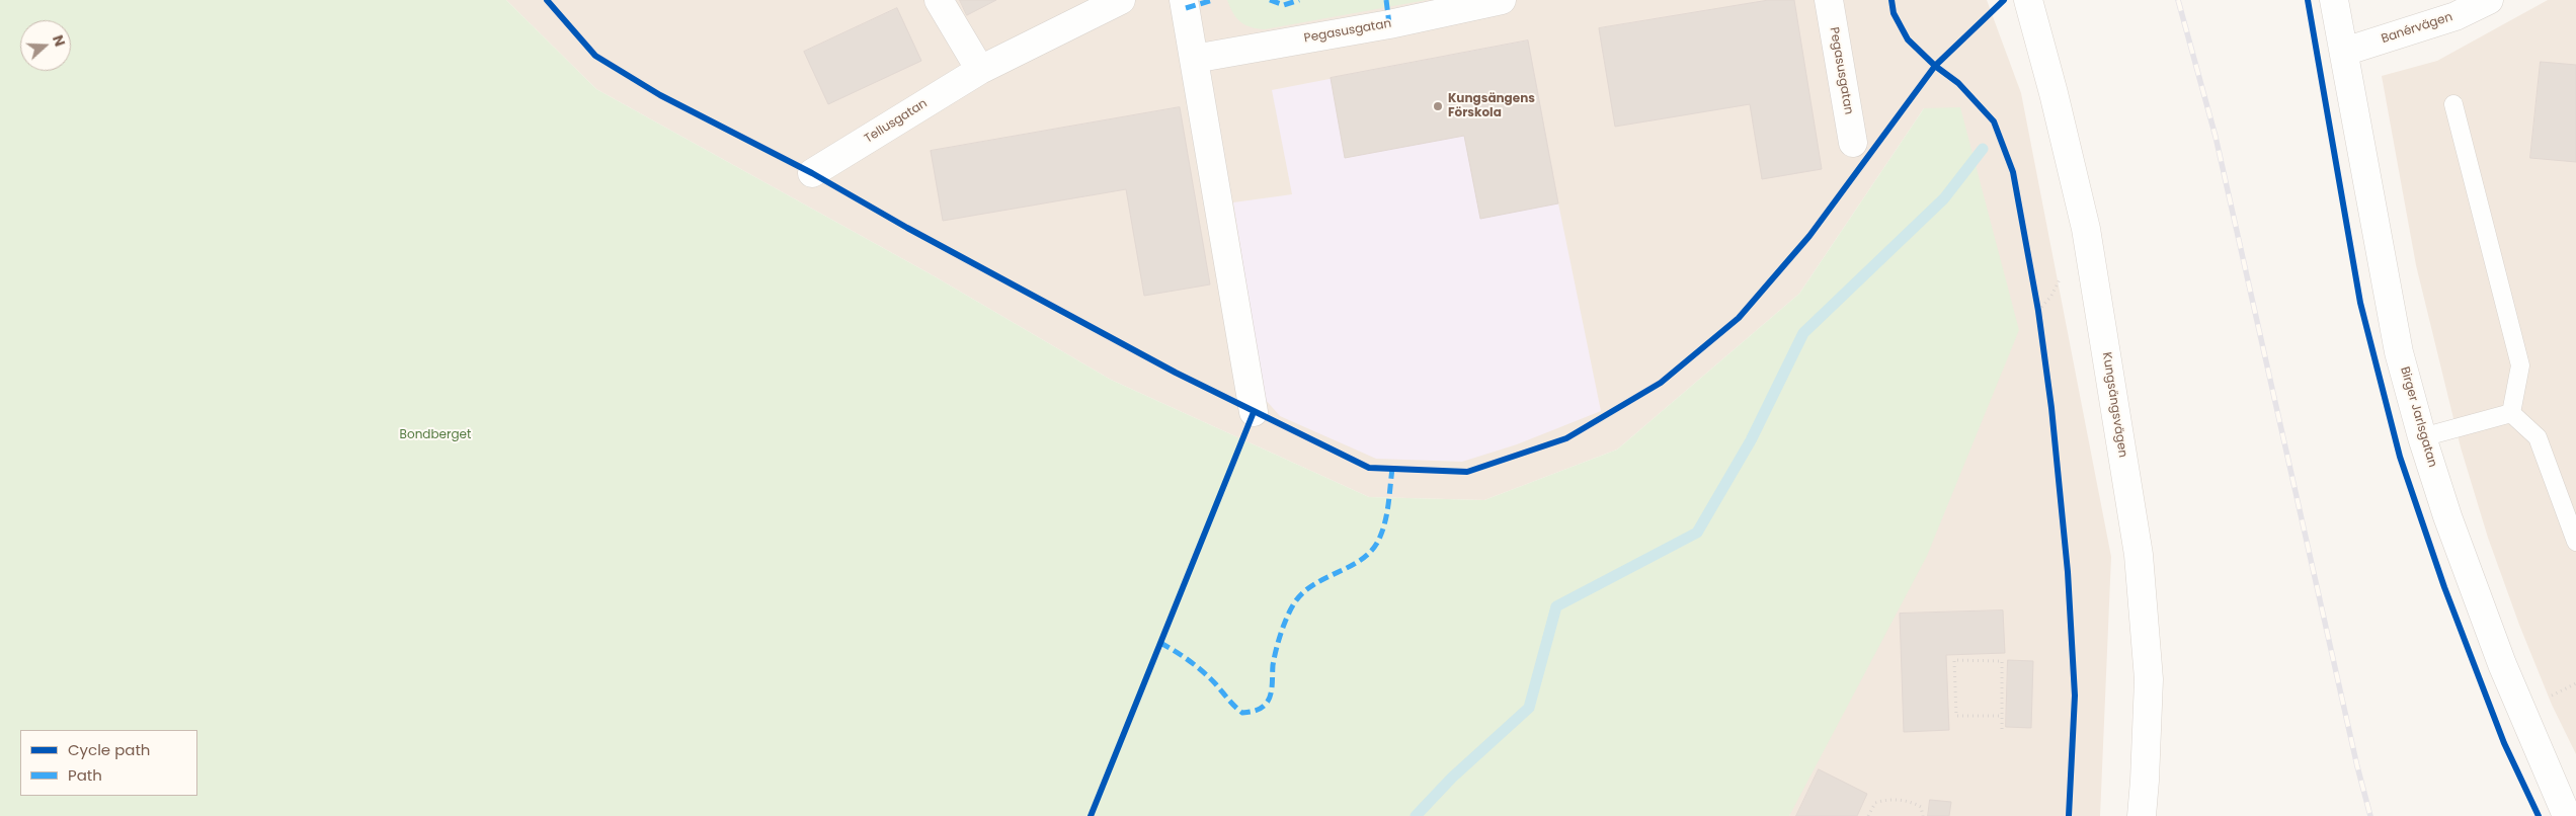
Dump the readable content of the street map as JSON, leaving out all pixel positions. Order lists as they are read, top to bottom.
{
  "streets": {
    "street": [
      "Banérvägen",
      "Pegasusgatan",
      "Tellusgatan",
      "Kungsängsvägen",
      "Birger Jarlsgatan"
    ]
  },
  "crossings": [
    ["Banérvägen", "Birger Jarlsgatan"]
  ],
  "parks": ["Bondberget"],
  "places": ["Kungsängens Förskola"],
  "legend": ["Cycle path", "Path"],
  "north": "right"
}
